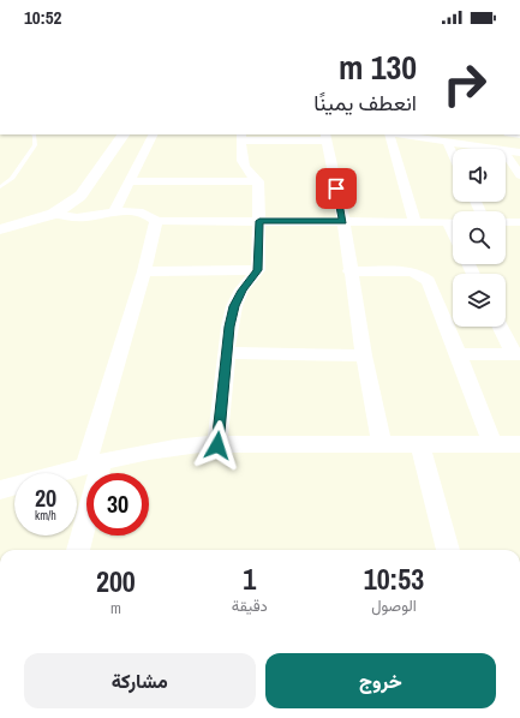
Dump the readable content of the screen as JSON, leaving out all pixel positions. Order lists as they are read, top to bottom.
{
  "page": {
    "status": "10:52",
    "turn": ["130 m", "انعطف يمينًا"],
    "speed": "20 km/h",
    "limit": "30",
    "eta": [
      "10:53",
      "الوصول",
      "1",
      "دقيقة",
      "200",
      "m"
    ],
    "buttons": ["خروج", "مشاركة"]
  }
}
